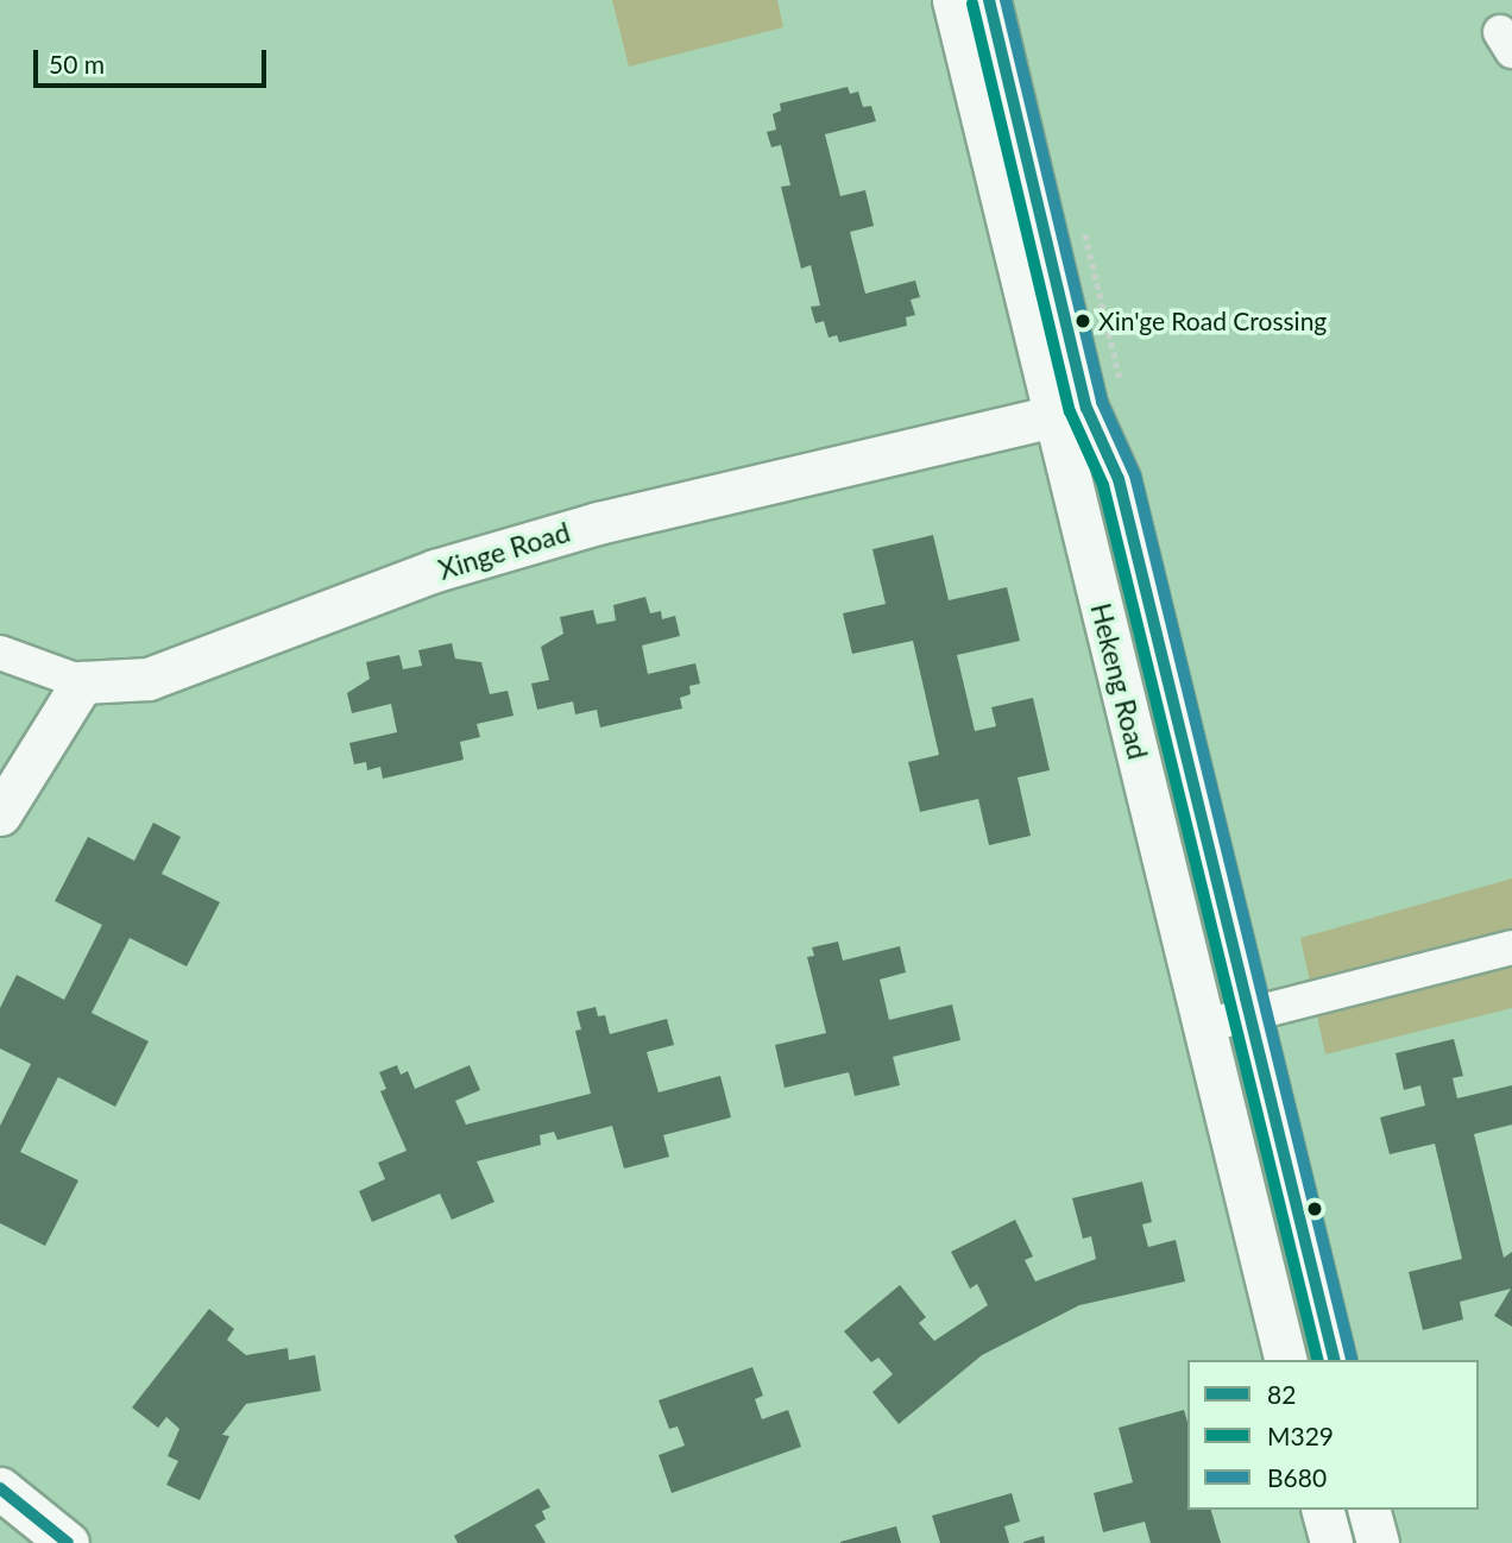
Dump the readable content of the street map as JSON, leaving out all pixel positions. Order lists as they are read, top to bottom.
{
  "streets": {
    "street": ["Xinge Road", "Hekeng Road"]
  },
  "crossings": [
    ["Xinge Road", "Hekeng Road"]
  ],
  "places": ["Xin'ge Road Crossing"],
  "lines": ["transit line 82", "transit line B680", "transit line M329"],
  "legend": ["82", "M329", "B680"],
  "scale_bar": "50 m"
}
